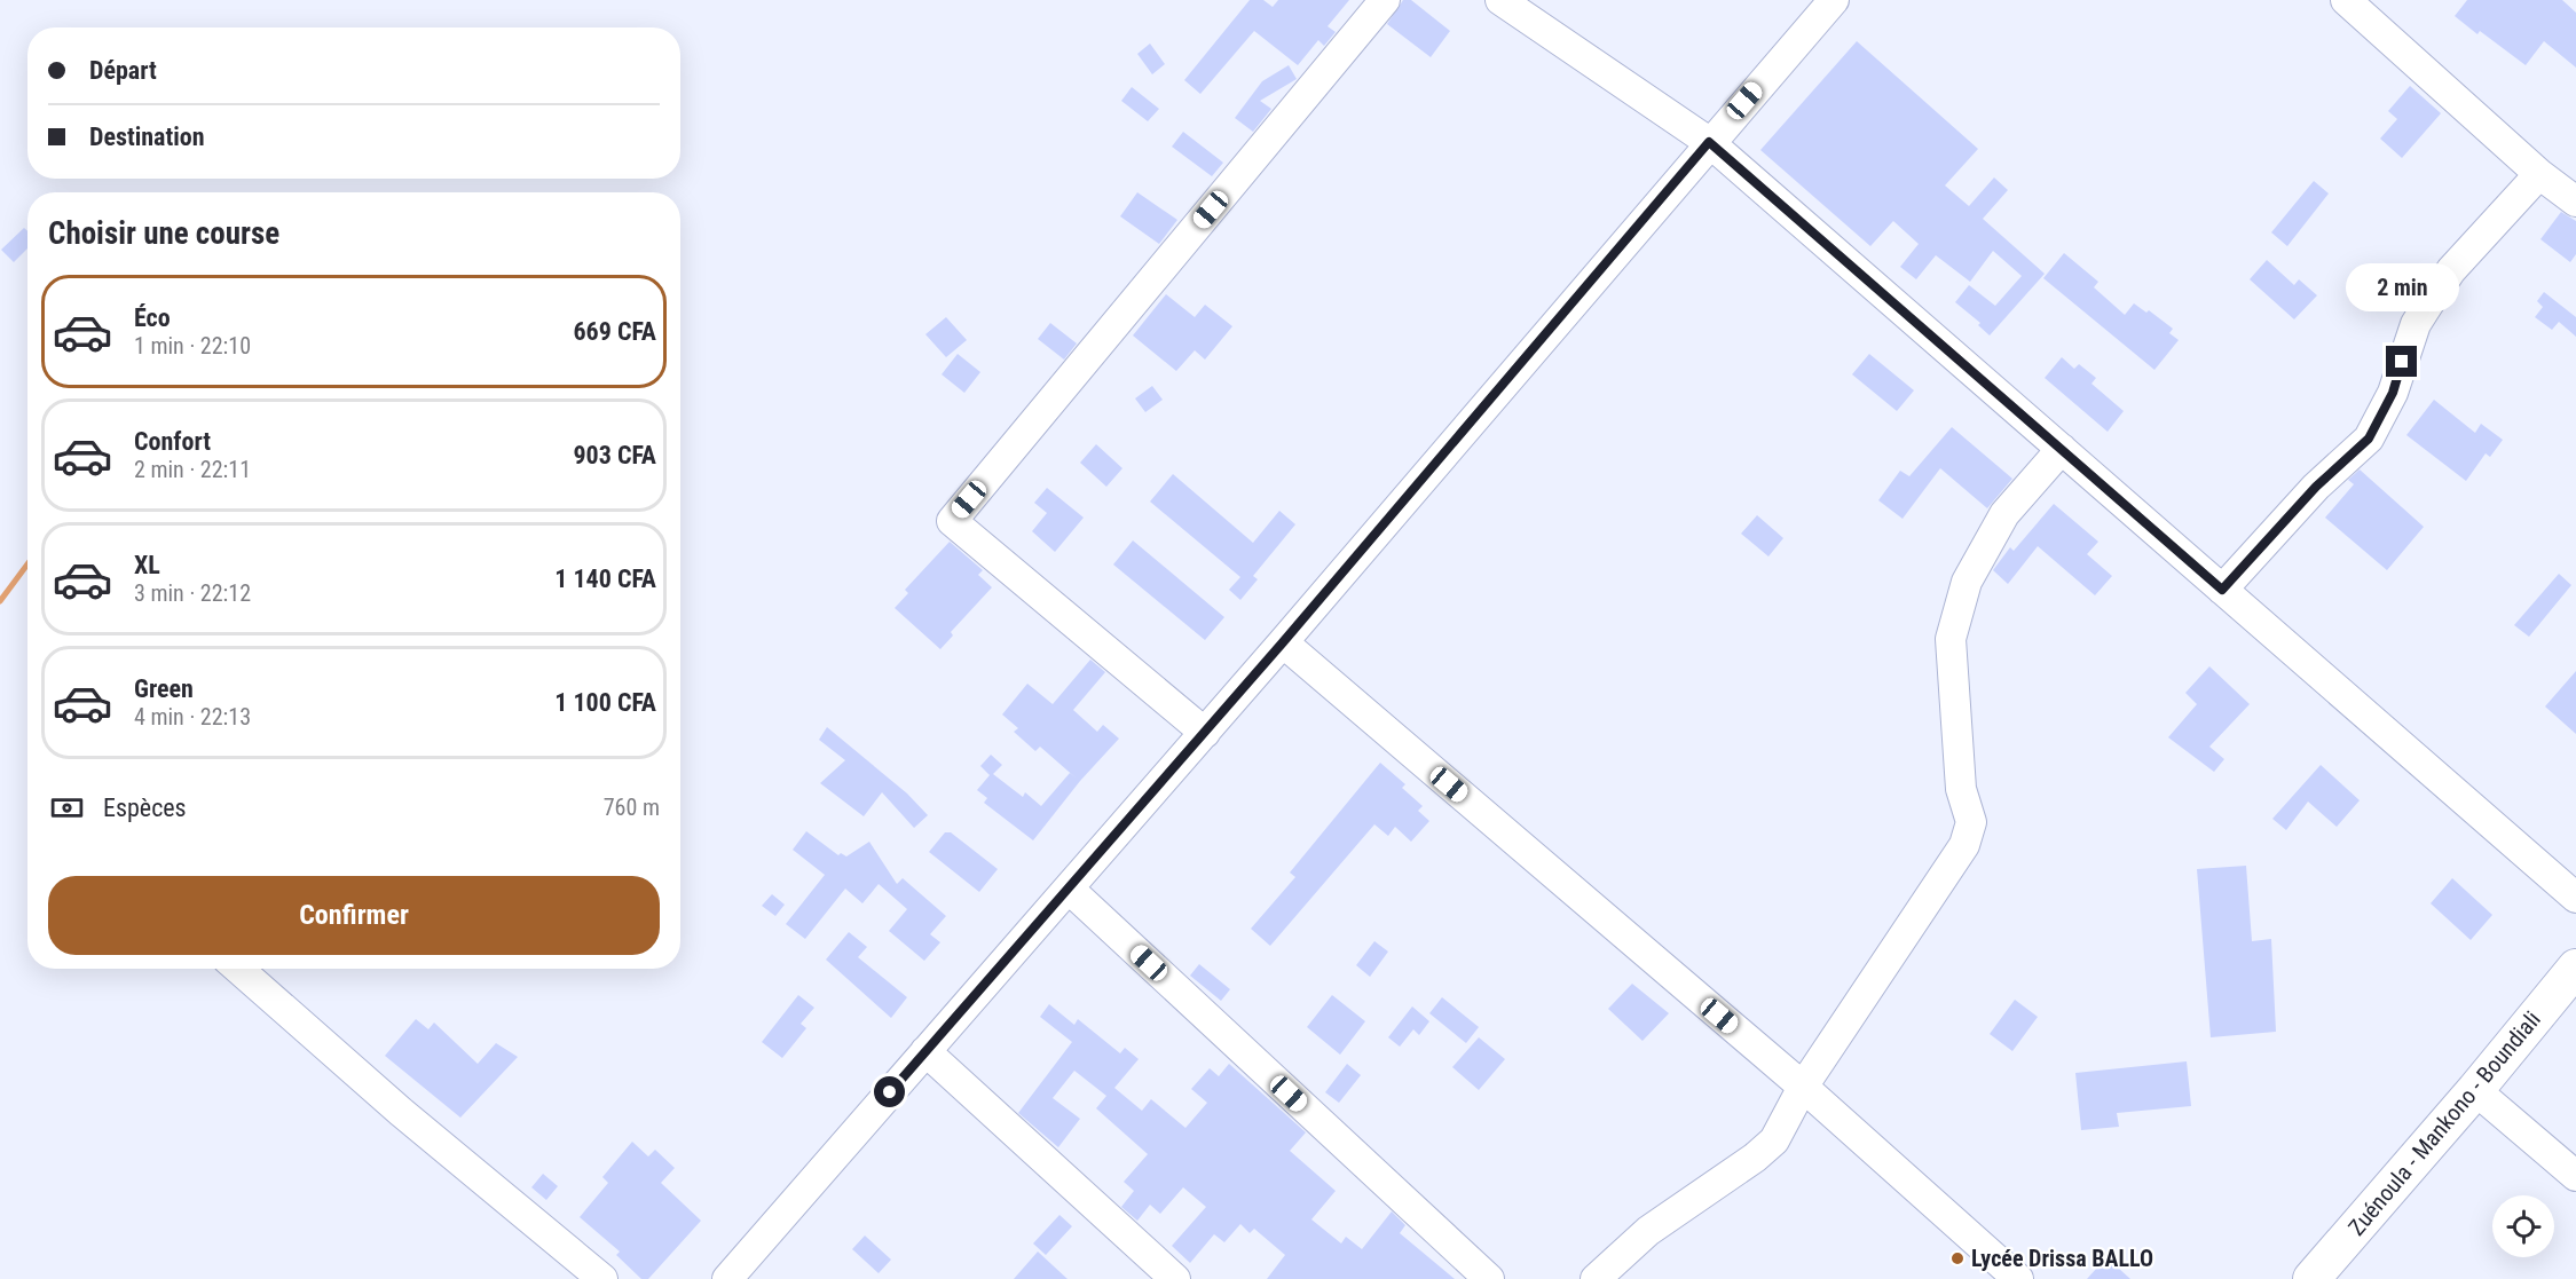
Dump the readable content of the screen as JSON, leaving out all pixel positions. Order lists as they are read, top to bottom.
{
  "streets": {
    "main road": ["Zuénoula - Mankono - Boundiali"]
  },
  "places": ["Lycée Drissa BALLO"],
  "page": {
    "banner": ["Départ", "Destination"],
    "heading": "Choisir une course",
    "bubble": "2 min",
    "list": [
      {
        "name": "Éco",
        "note": "1 min · 22:10",
        "value": "669 CFA"
      },
      {
        "name": "Confort",
        "note": "2 min · 22:11",
        "value": "903 CFA"
      },
      {
        "name": "XL",
        "note": "3 min · 22:12",
        "value": "1 140 CFA"
      },
      {
        "name": "Green",
        "note": "4 min · 22:13",
        "value": "1 100 CFA"
      }
    ],
    "pay": ["Espèces", "760 m"],
    "buttons": "Confirmer"
  }
}
